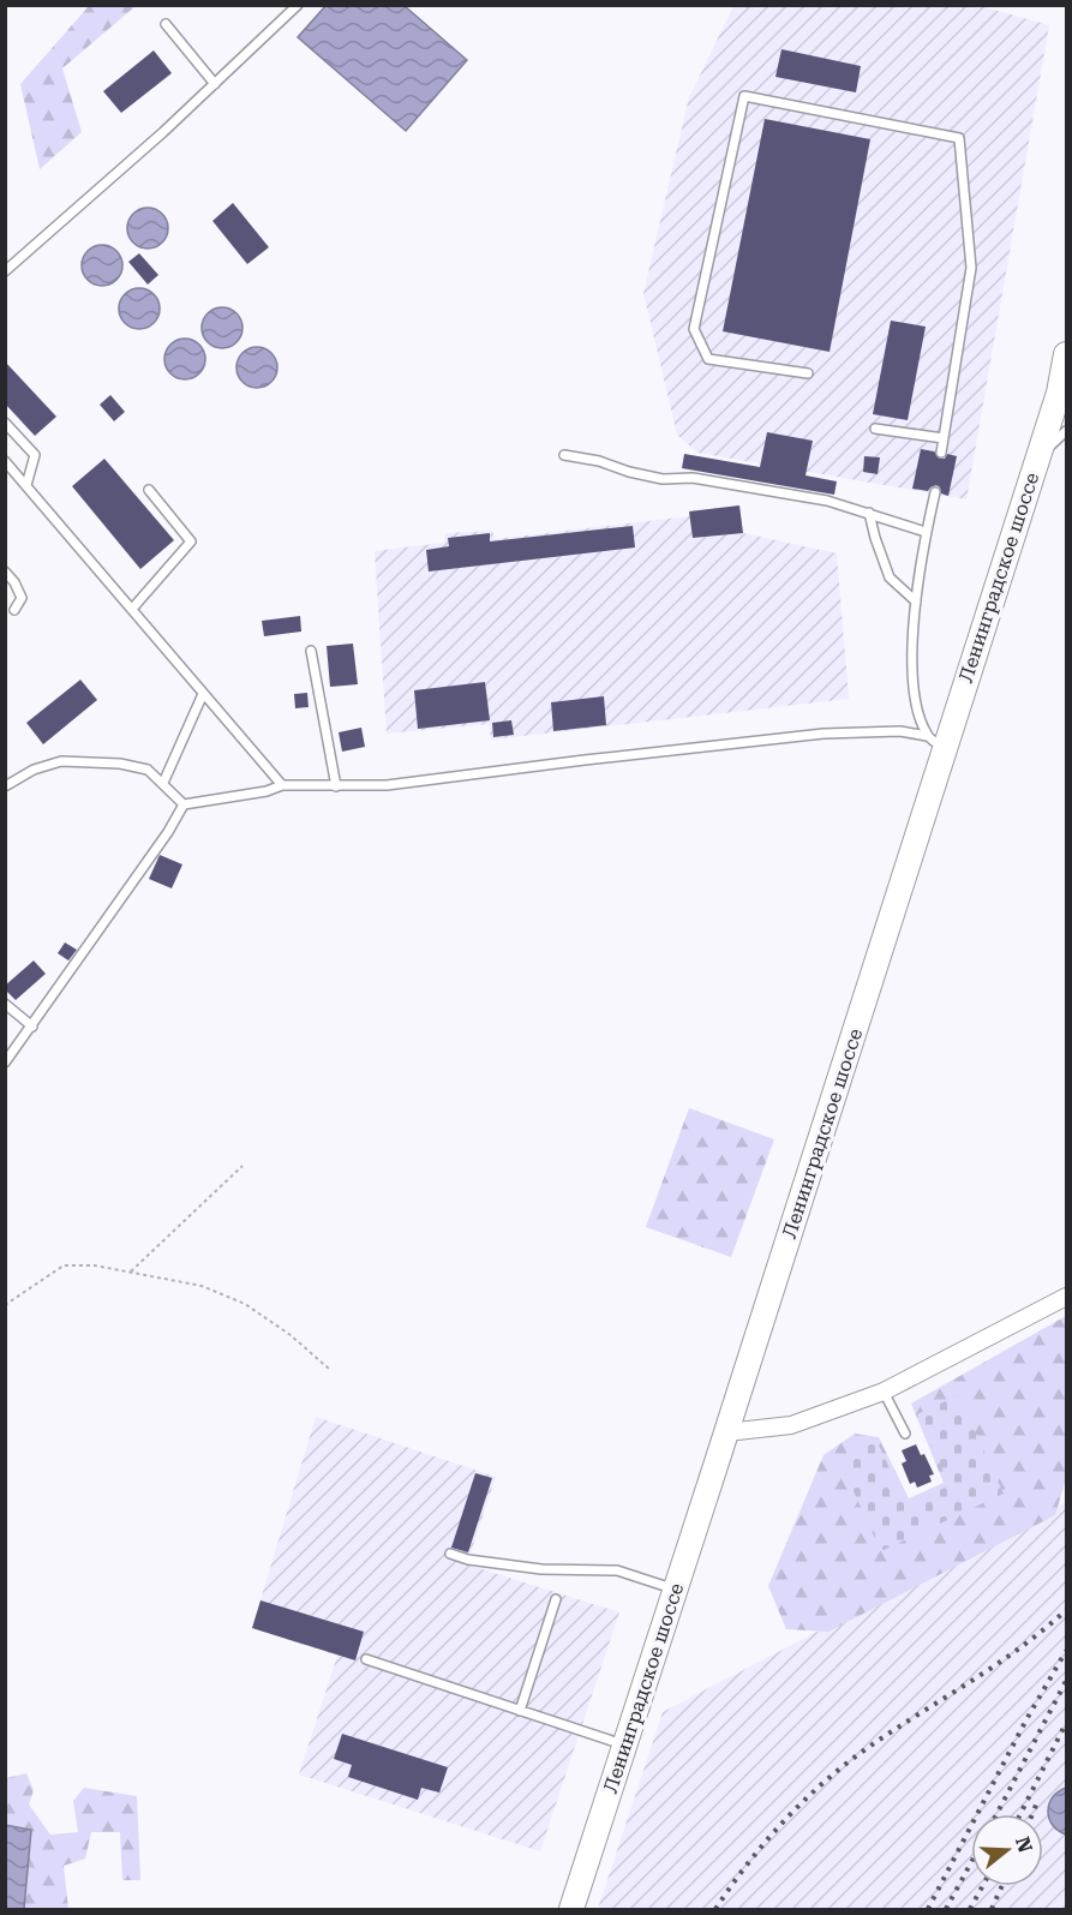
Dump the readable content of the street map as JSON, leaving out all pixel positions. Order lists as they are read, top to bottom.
{
  "streets": {
    "main road": ["Ленинградское шоссе"]
  },
  "north": "right"
}
